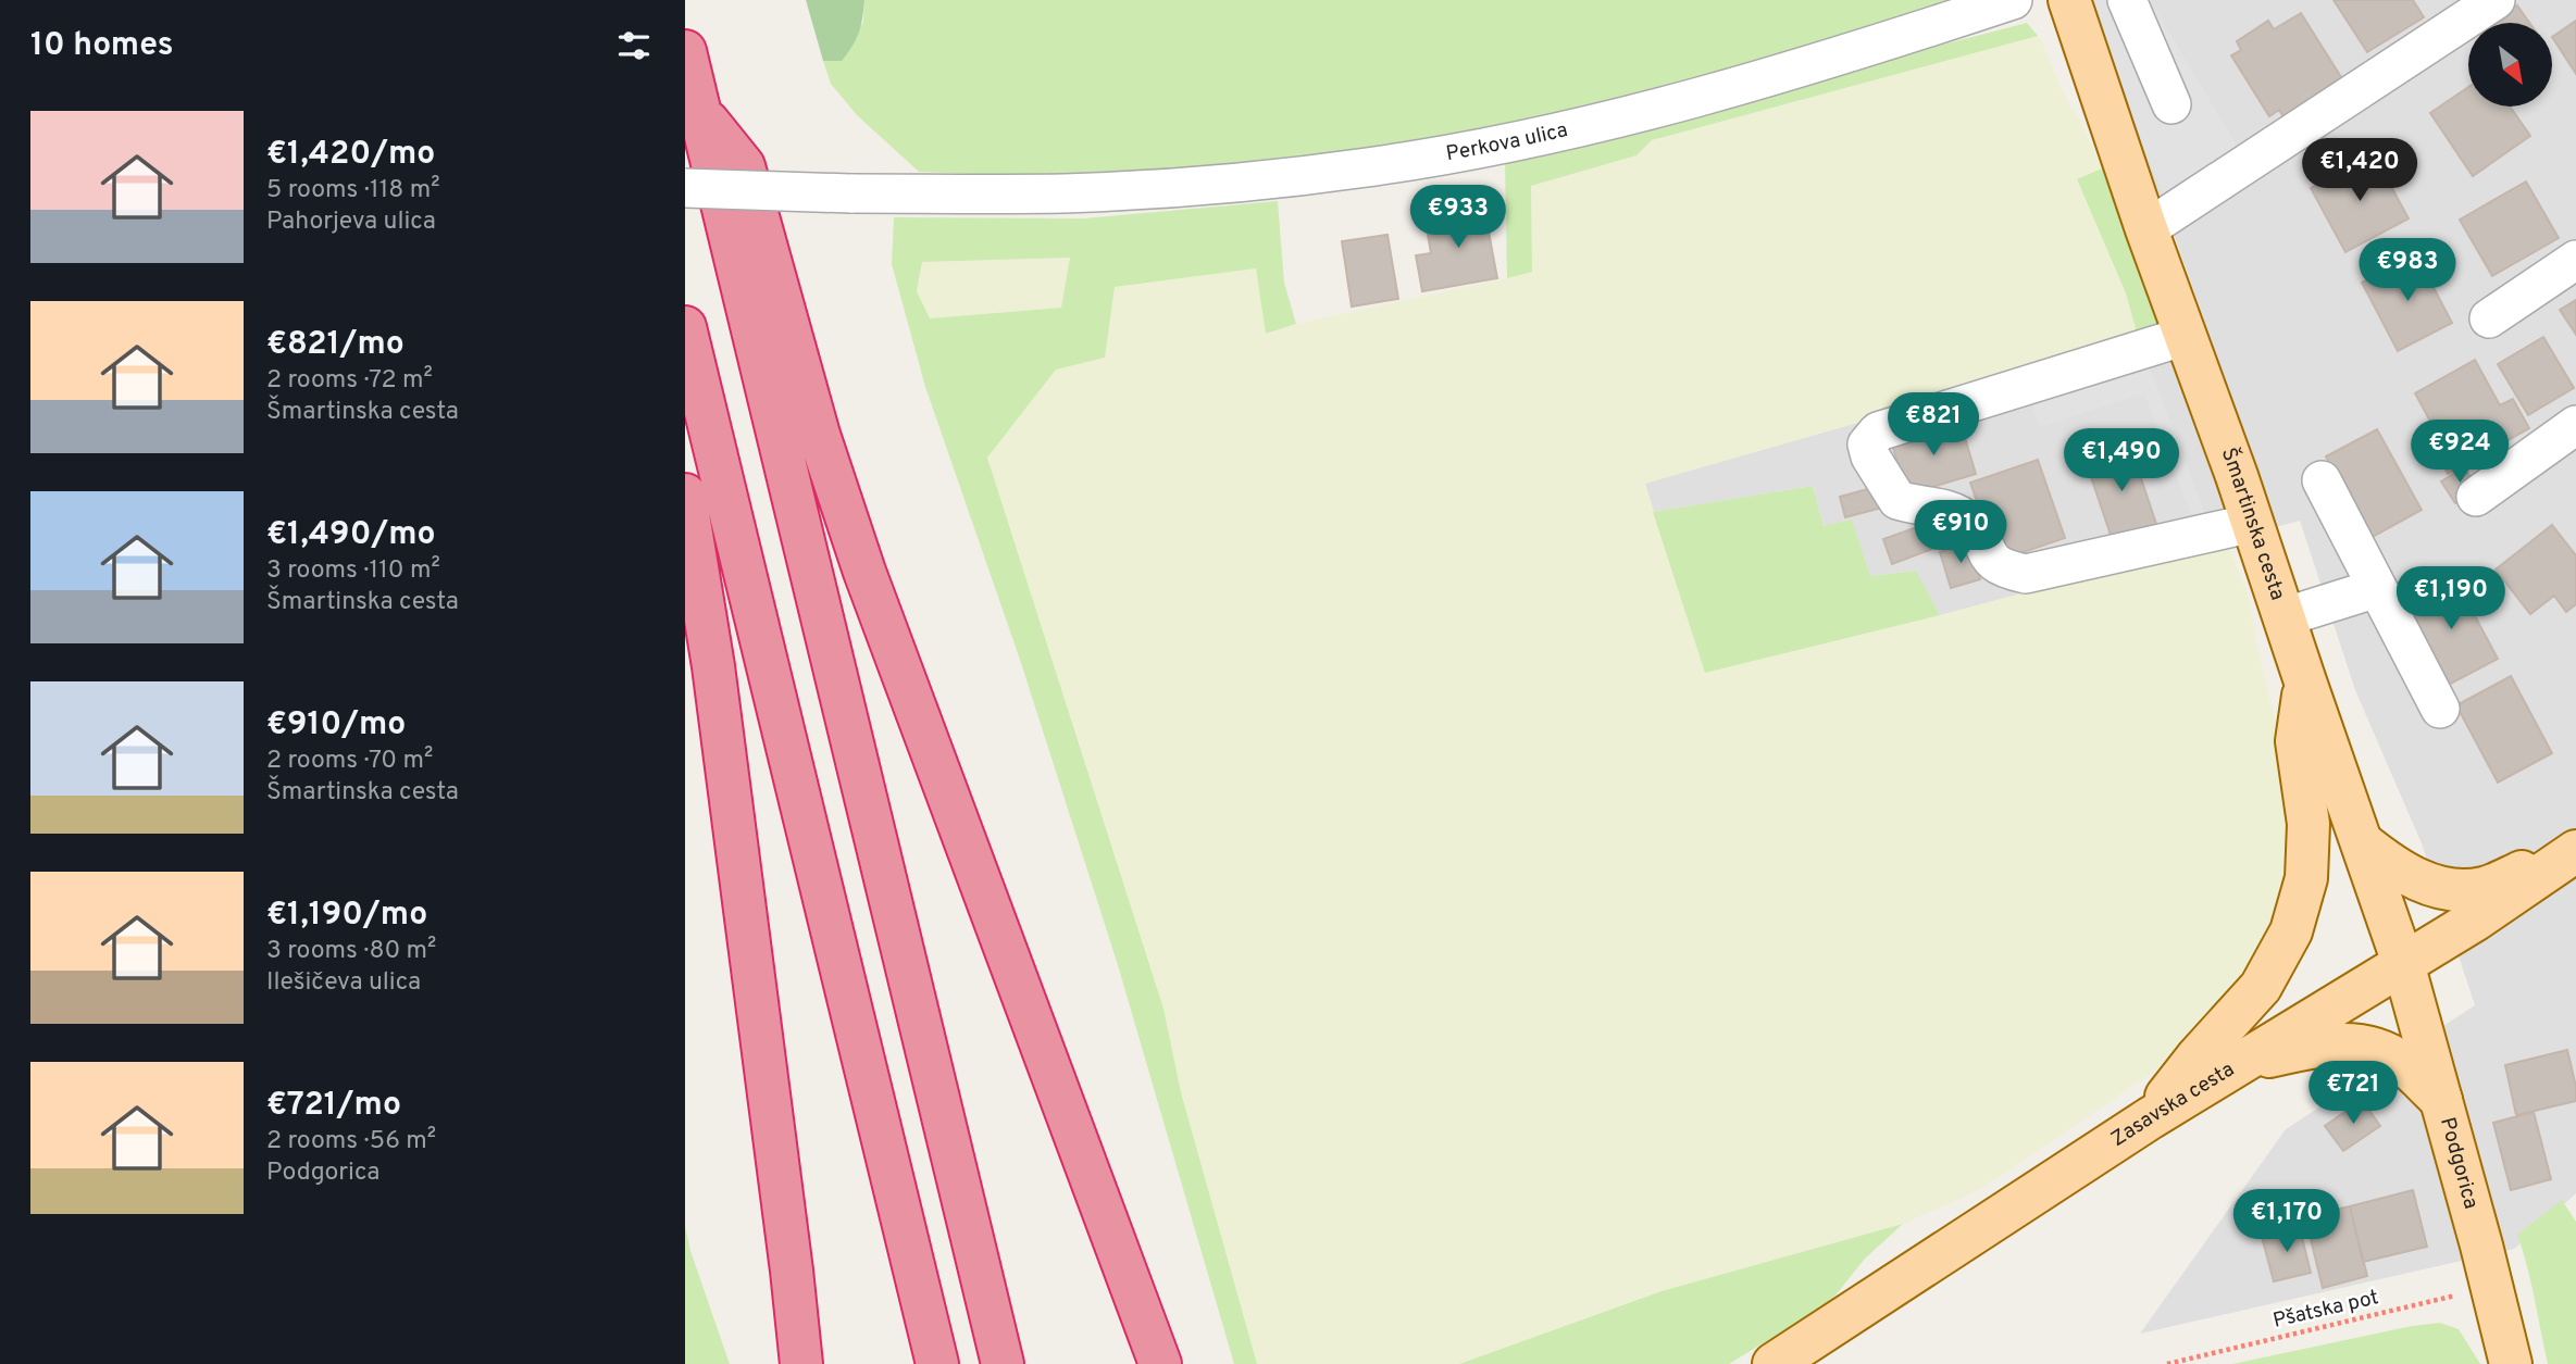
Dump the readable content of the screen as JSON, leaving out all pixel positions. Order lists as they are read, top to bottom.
{
  "streets": {
    "main road": ["Šmartinska cesta", "Zasavska cesta", "Podgorica"],
    "street": ["Perkova ulica"],
    "path": ["Pšatska pot"]
  },
  "crossings": [
    ["Šmartinska cesta", "Zasavska cesta"],
    ["Šmartinska cesta", "Podgorica"],
    ["Zasavska cesta", "Podgorica"],
    ["Podgorica", "Pšatska pot"]
  ],
  "north": "bottom right",
  "page": {
    "heading": "10 homes",
    "list": [
      {
        "name": "€1,420/mo",
        "note": "5 rooms · 118 m² · Pahorjeva ulica"
      },
      {
        "name": "€821/mo",
        "note": "2 rooms · 72 m² · Šmartinska cesta"
      },
      {
        "name": "€1,490/mo",
        "note": "3 rooms · 110 m² · Šmartinska cesta"
      },
      {
        "name": "€910/mo",
        "note": "2 rooms · 70 m² · Šmartinska cesta"
      },
      {
        "name": "€1,190/mo",
        "note": "3 rooms · 80 m² · Ilešičeva ulica"
      },
      {
        "name": "€721/mo",
        "note": "2 rooms · 56 m² · Podgorica"
      }
    ],
    "price": [
      "€1,420",
      "€933",
      "€983",
      "€821",
      "€924",
      "€1,490",
      "€910",
      "€1,190",
      "€721",
      "€1,170"
    ]
  }
}
